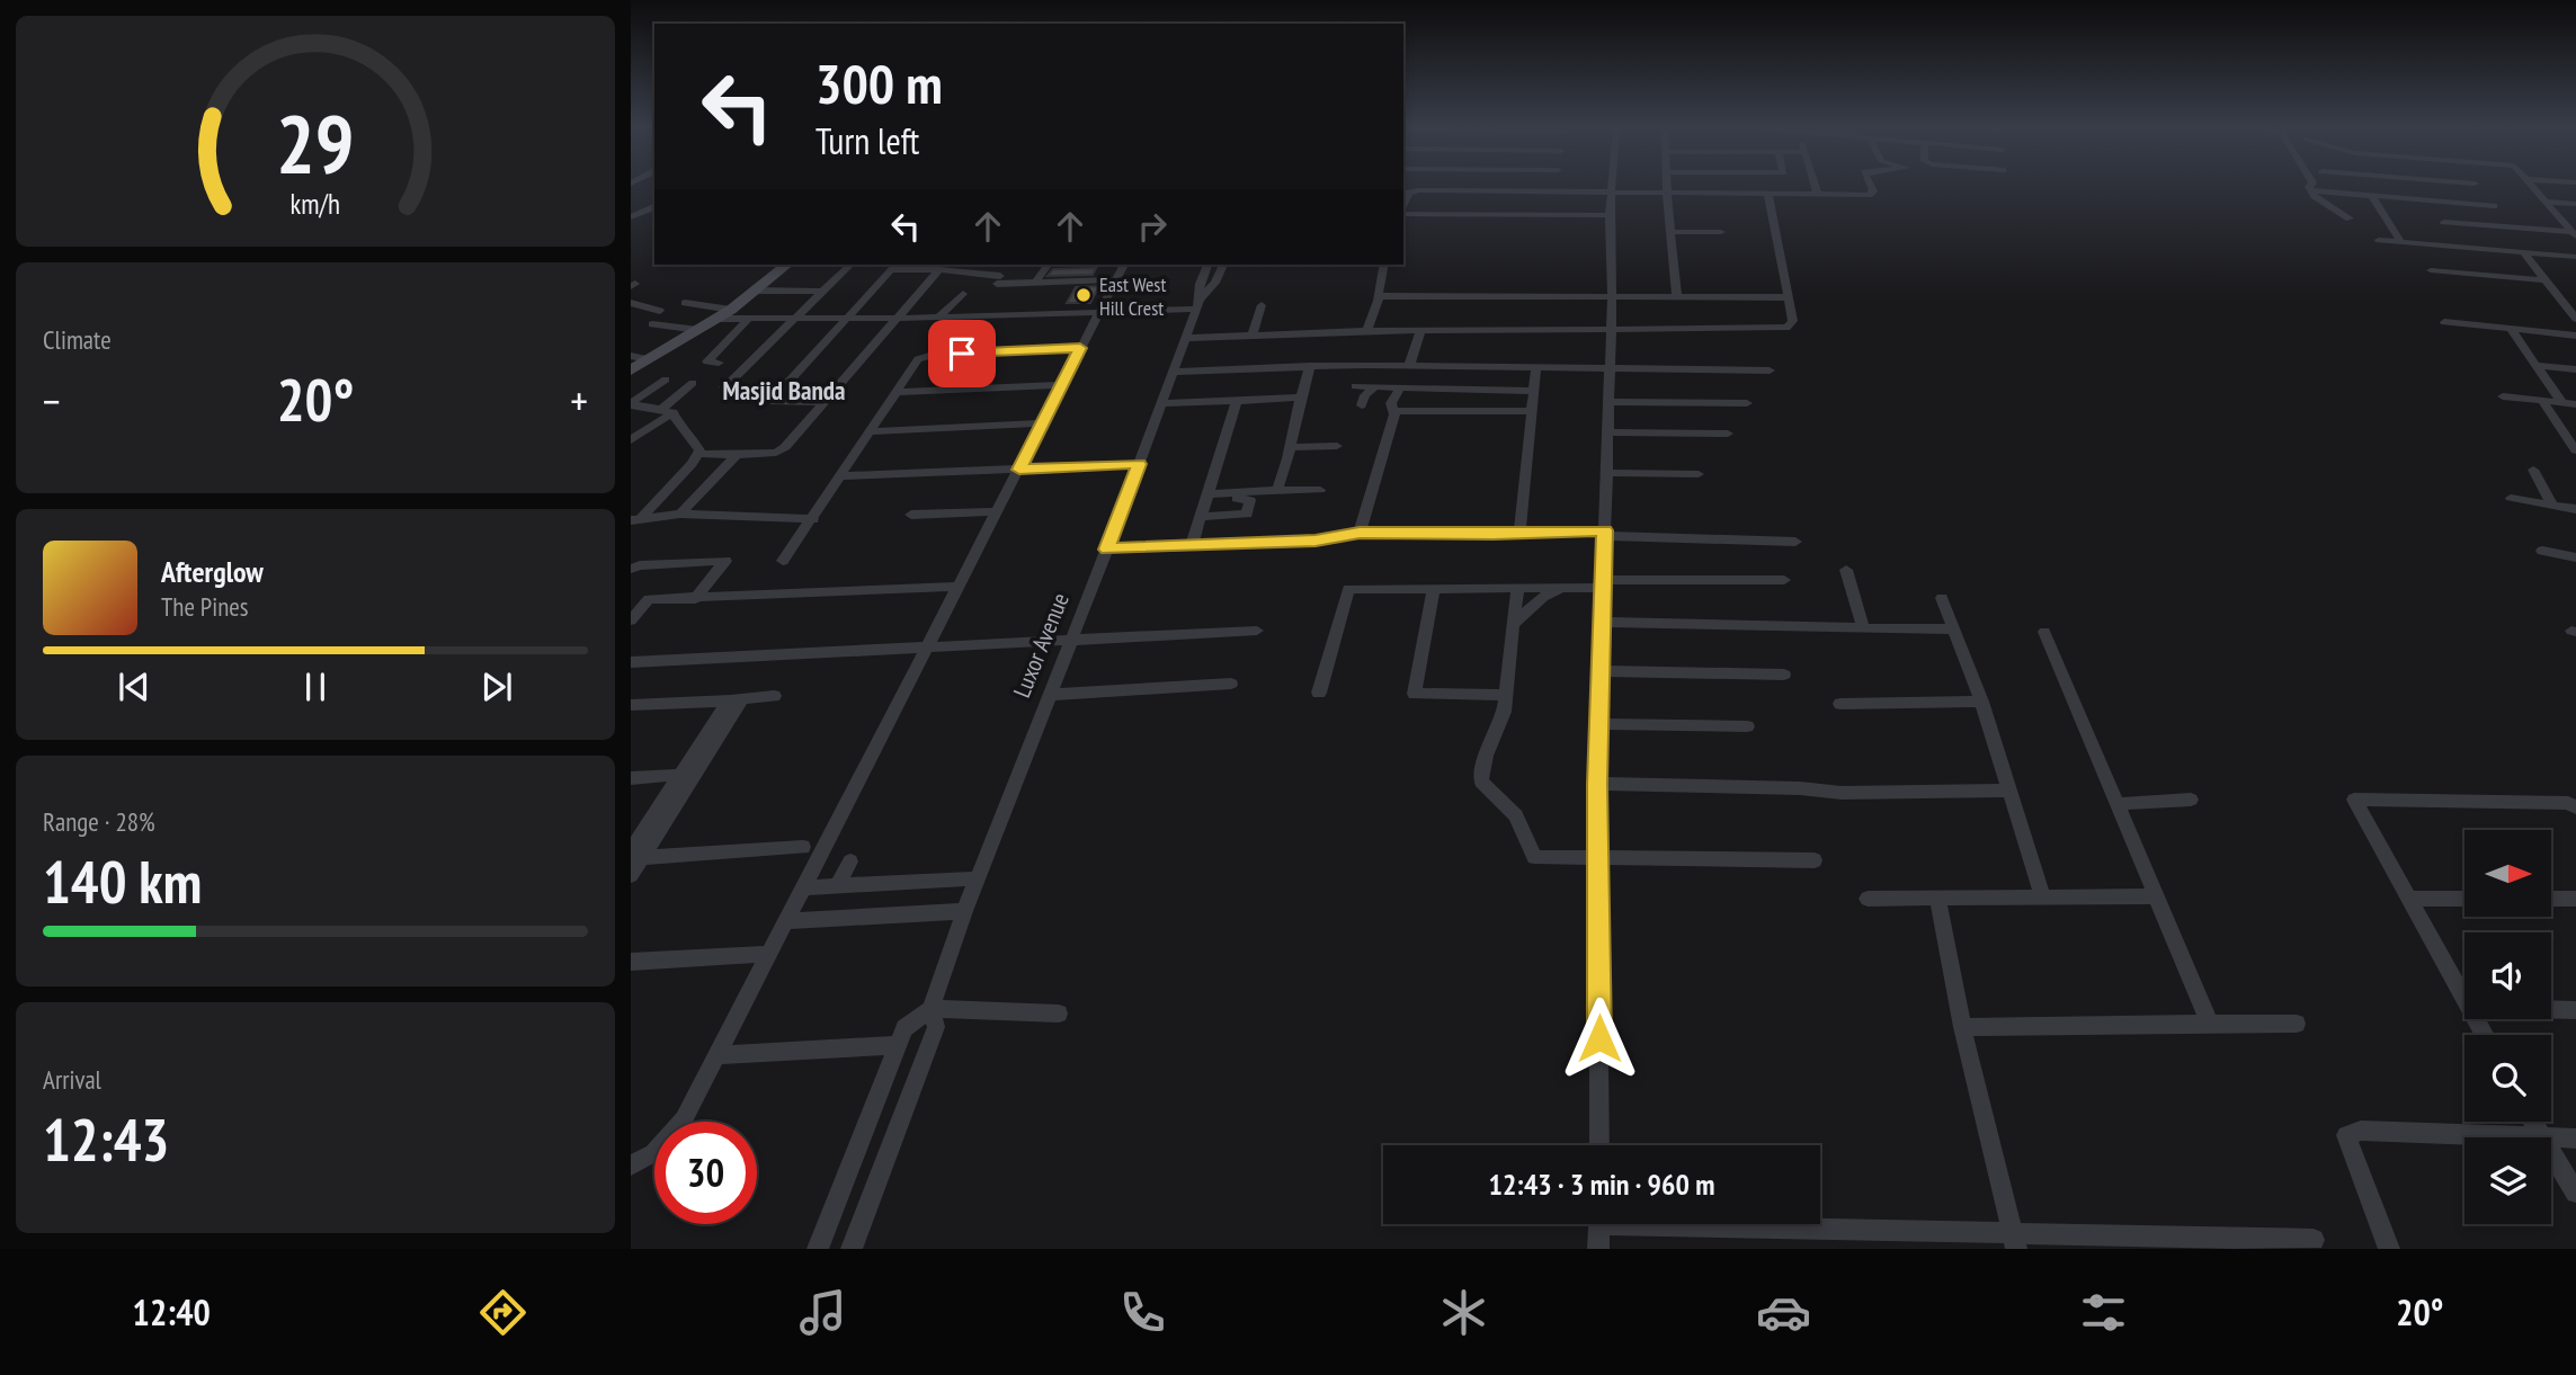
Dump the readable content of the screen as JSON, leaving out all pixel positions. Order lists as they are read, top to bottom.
{
  "streets": {
    "street": ["Luxor Avenue"]
  },
  "districts": ["Masjid Banda"],
  "places": ["East West Hill Crest"],
  "north": "right",
  "page": {
    "turn": ["300 m", "Turn left"],
    "tile": [
      "Climate",
      ["Range · 28%", "140 km"],
      ["Arrival", "12:43"]
    ],
    "heat": ["−", "20°", "+"],
    "song": ["Afterglow", "The Pines"],
    "limit": "30",
    "trip": "12:43 · 3 min · 960 m",
    "tabs": ["12:40", "20°"],
    "gauge": ["29", "km/h"]
  }
}
